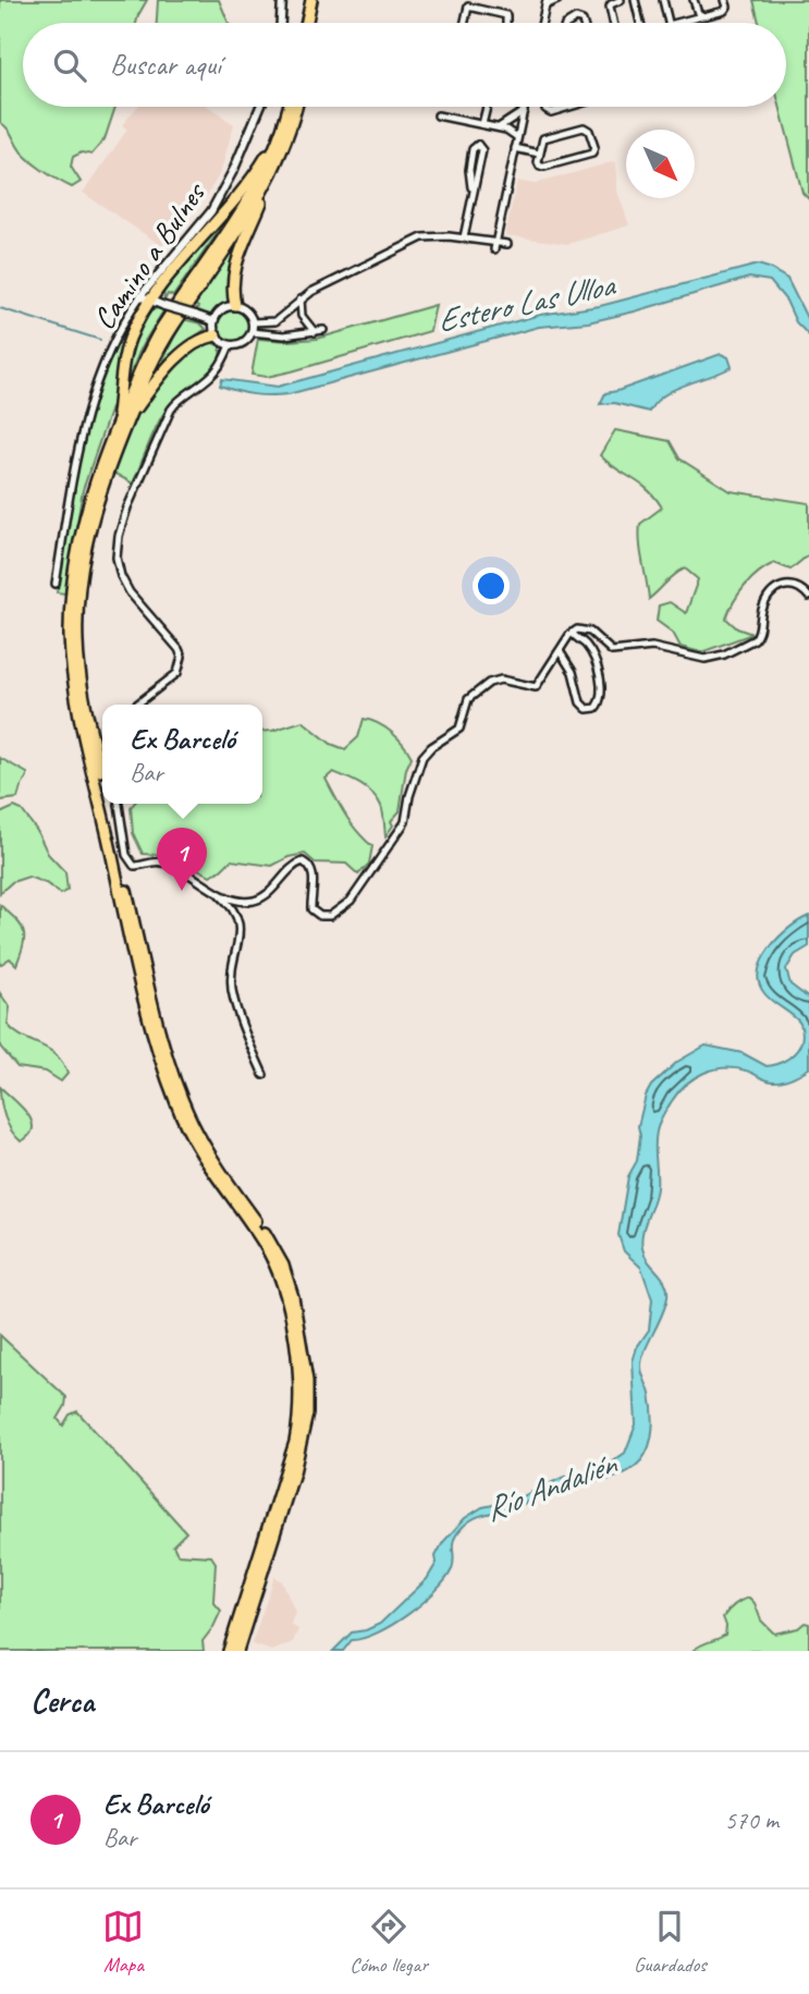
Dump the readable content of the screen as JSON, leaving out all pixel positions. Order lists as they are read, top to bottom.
{
  "streets": {
    "street": ["Camino a Bulnes"]
  },
  "water": ["Estero Las Ulloa", "Río Andalién"],
  "north": "bottom right",
  "page": {
    "search": "Buscar aquí",
    "popup": ["Ex Barceló", "Bar"],
    "pins": "1",
    "heading": "Cerca",
    "list": [
      {
        "mark": "1",
        "name": "Ex Barceló",
        "note": "Bar",
        "value": "570 m"
      }
    ],
    "nav": ["Mapa", "Cómo llegar", "Guardados"]
  }
}
